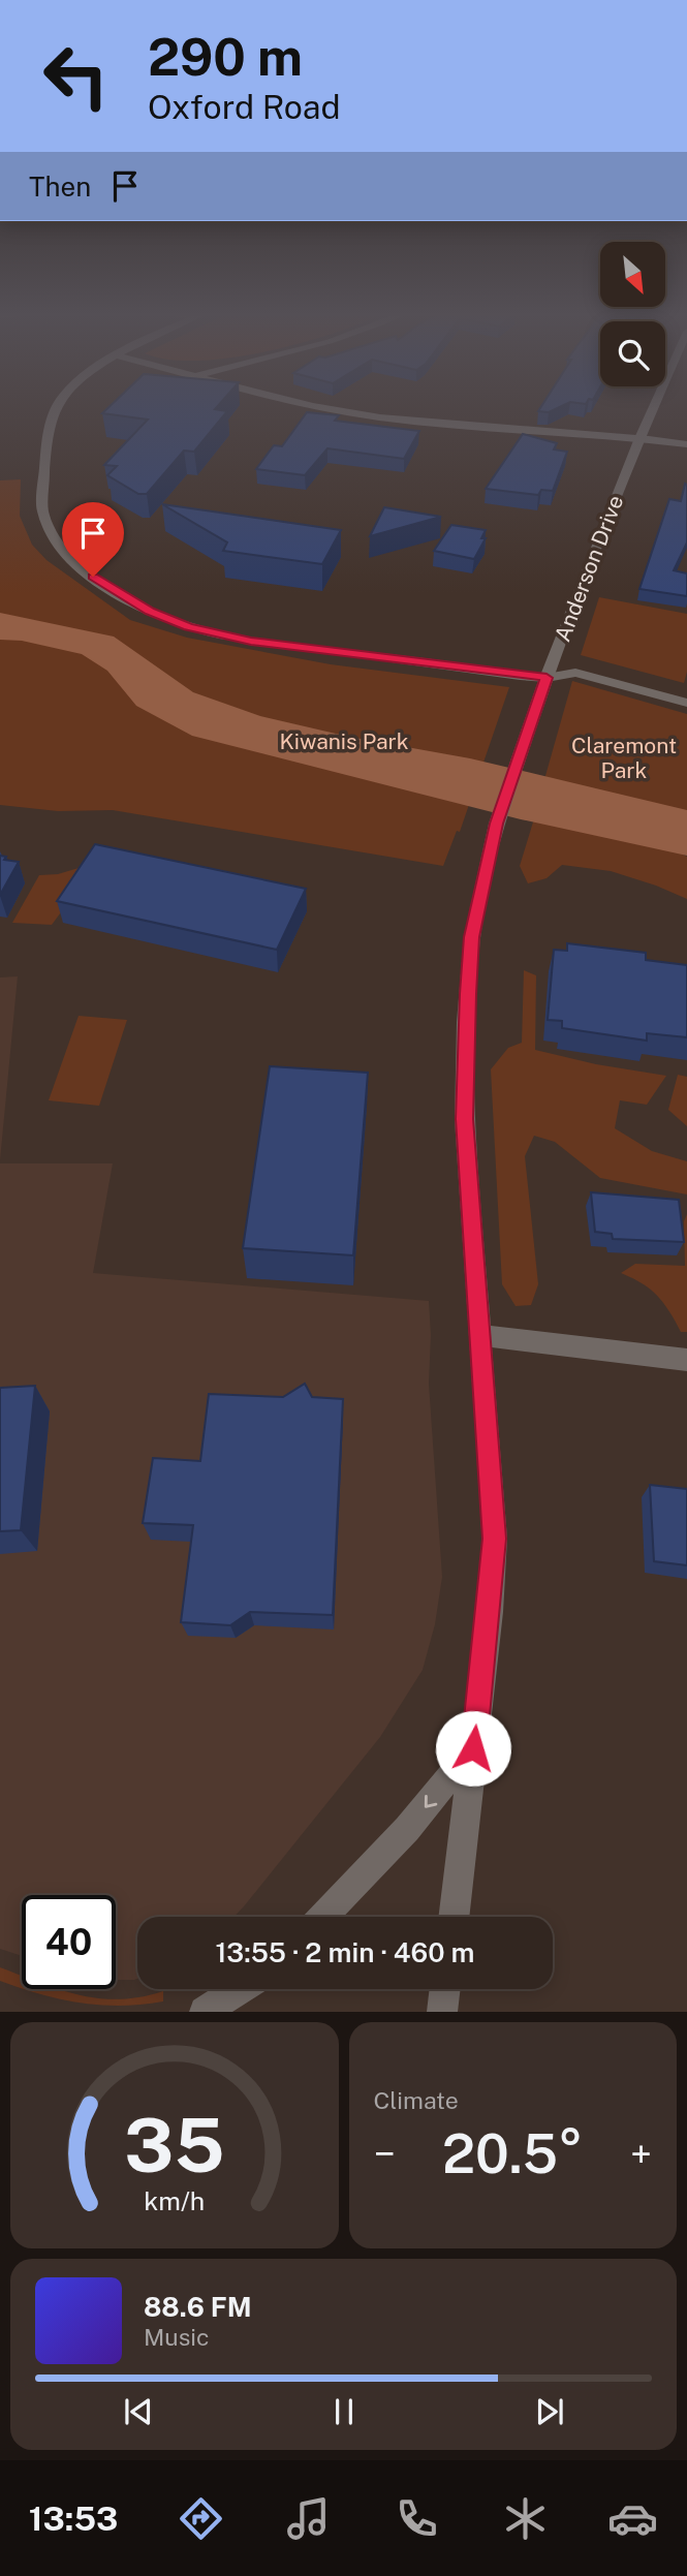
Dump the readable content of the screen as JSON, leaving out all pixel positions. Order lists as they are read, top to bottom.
{
  "streets": {
    "street": ["Anderson Drive"]
  },
  "parks": ["Kiwanis Park", "Claremont Park"],
  "north": "bottom right",
  "page": {
    "turn": ["290 m", "Oxford Road"],
    "then": "Then",
    "limit": "40",
    "trip": "13:55 · 2 min · 460 m",
    "tile": "Climate",
    "heat": ["−", "20.5°", "+"],
    "song": ["88.6 FM", "Music"],
    "tabs": "13:53",
    "gauge": ["35", "km/h"]
  }
}
